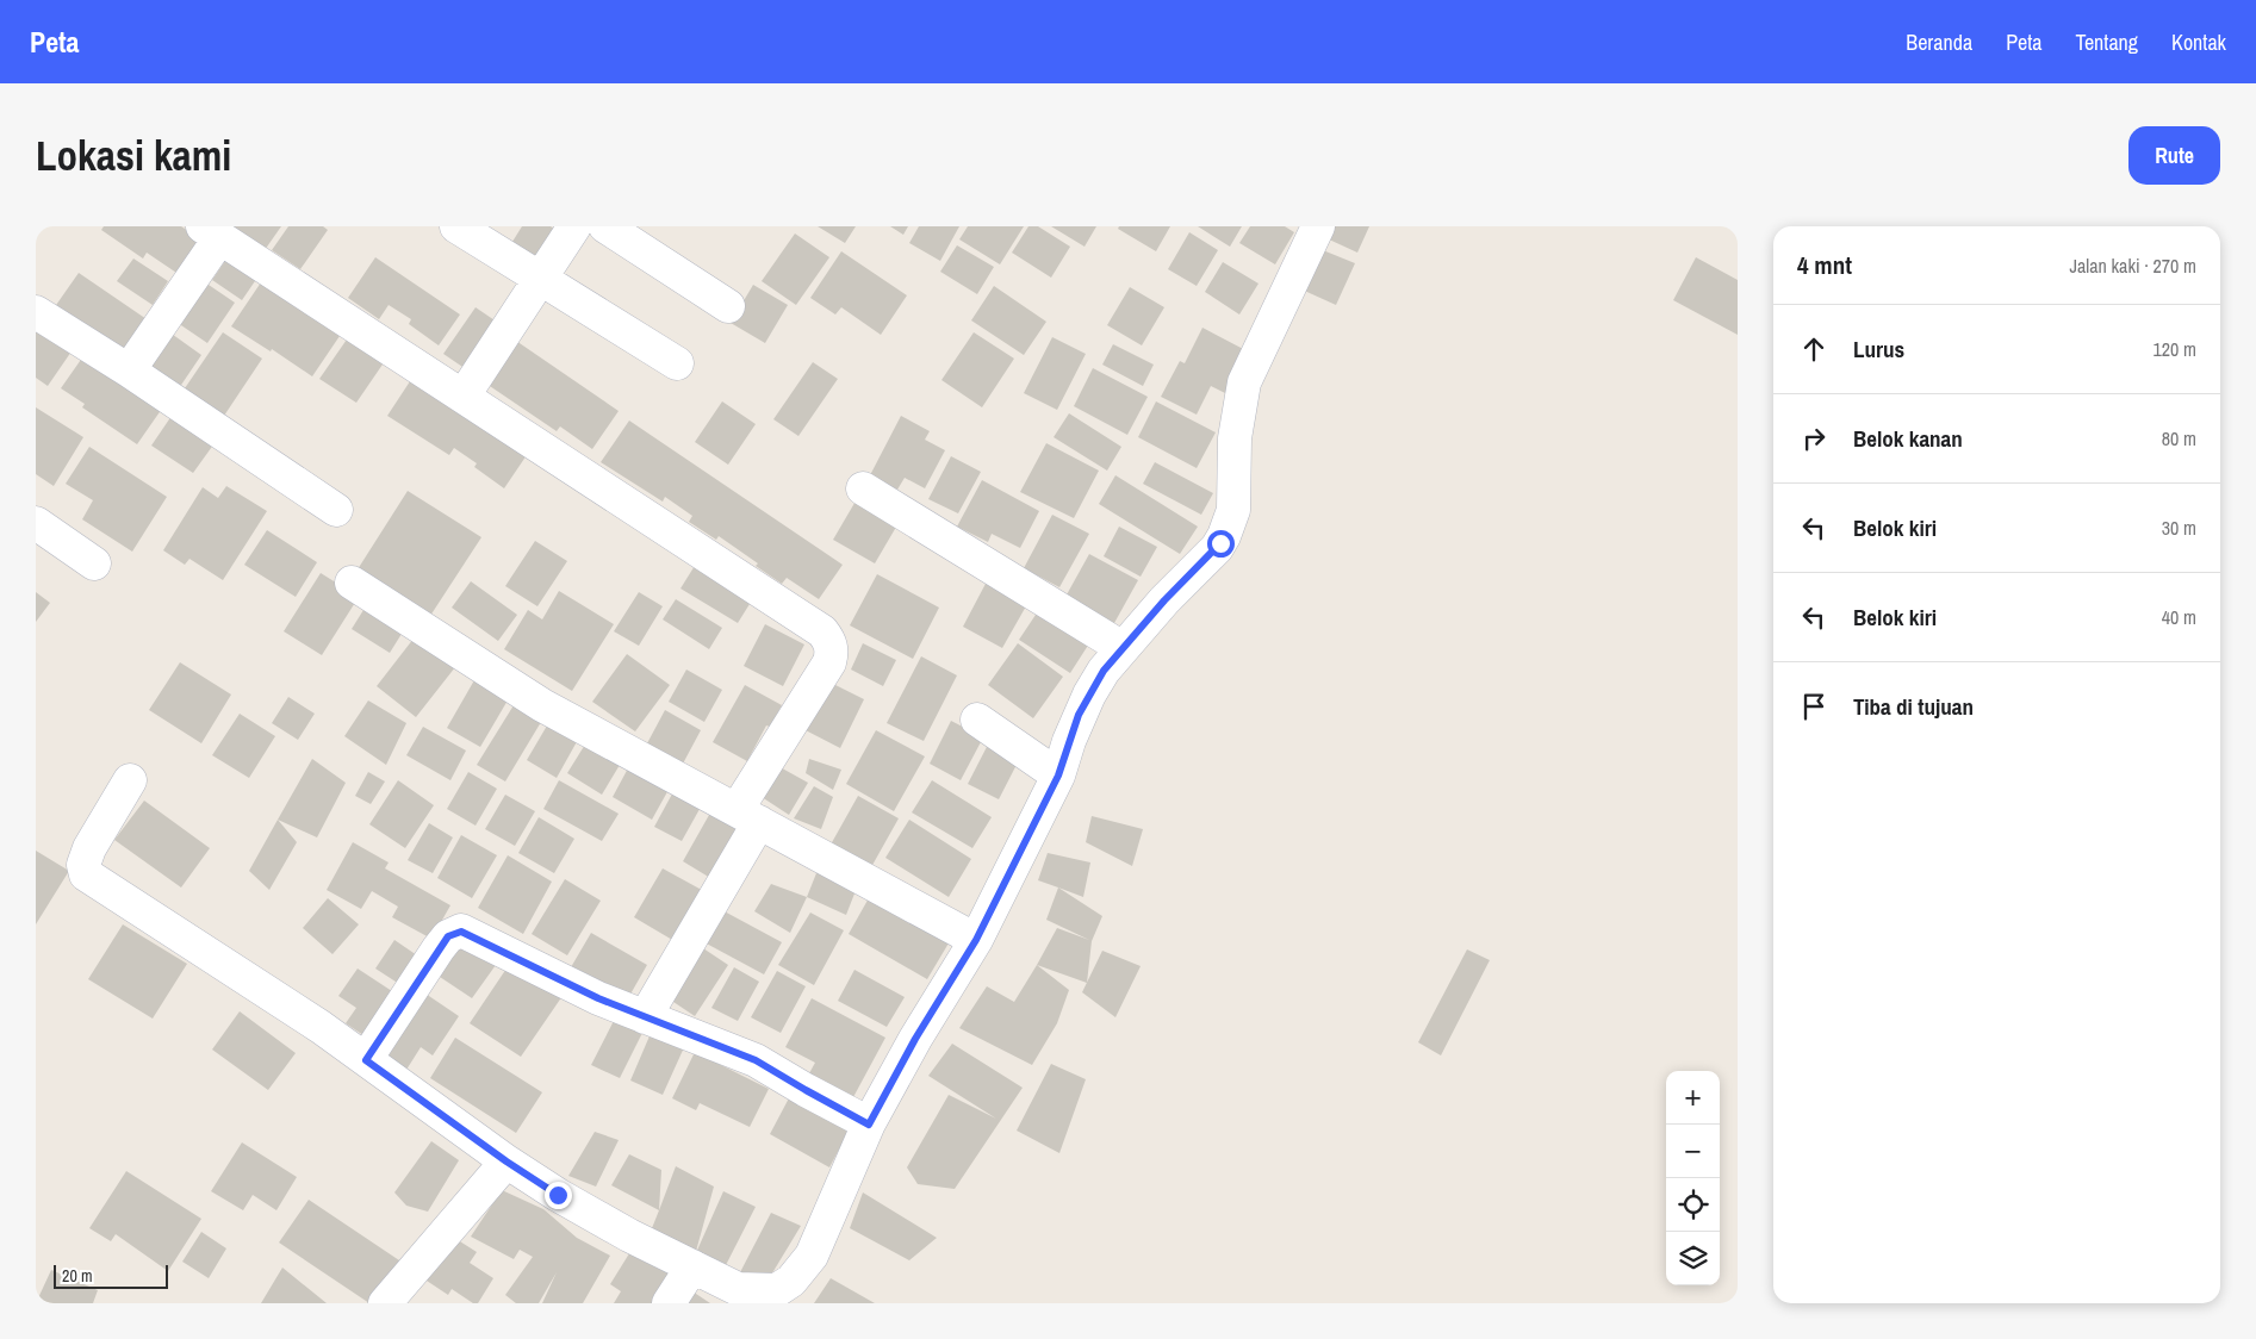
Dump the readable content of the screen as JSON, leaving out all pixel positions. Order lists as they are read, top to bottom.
{
  "scale_bar": "20 m",
  "page": {
    "header": "Peta",
    "nav": [
      "Beranda",
      "Peta",
      "Tentang",
      "Kontak"
    ],
    "buttons": "Rute",
    "title": "Lokasi kami",
    "heading": ["4 mnt", "Jalan kaki · 270 m"],
    "list": [
      ["Lurus", "120 m"],
      ["Belok kanan", "80 m"],
      ["Belok kiri", "30 m"],
      ["Belok kiri", "40 m"],
      "Tiba di tujuan"
    ],
    "map_buttons": ["+", "−"],
    "scale": "20 m"
  }
}
